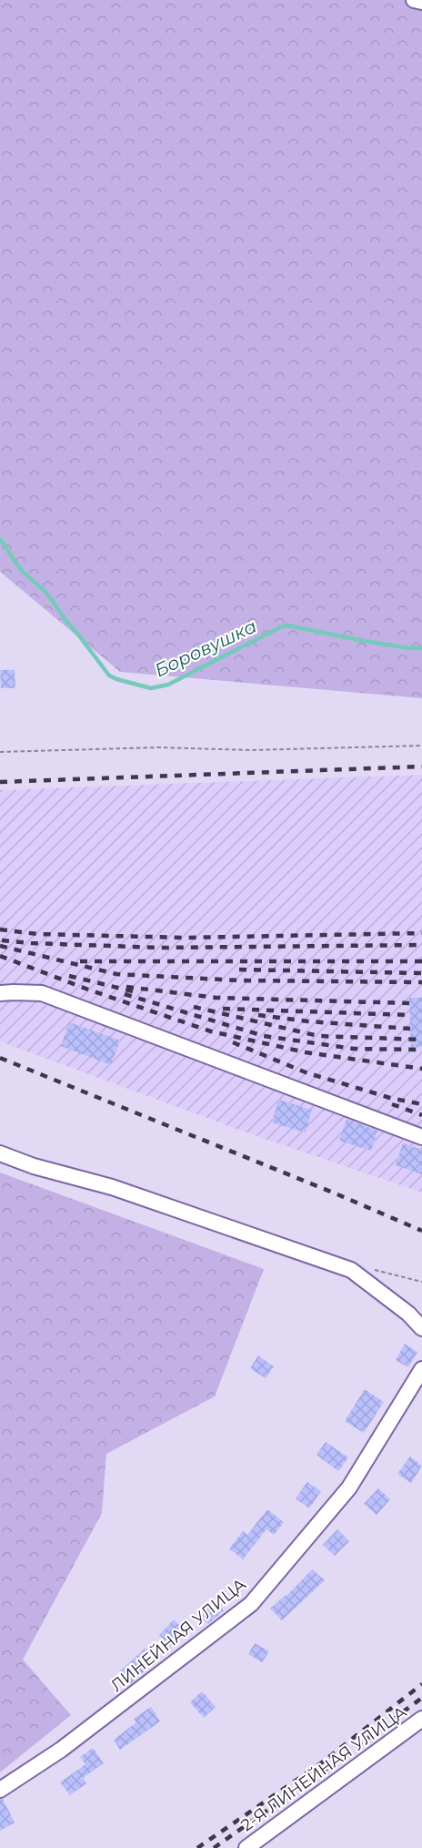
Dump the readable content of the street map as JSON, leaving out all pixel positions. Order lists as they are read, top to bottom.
{
  "streets": {
    "street": ["ЛИНЕЙНАЯ УЛИЦА", "2-Я ЛИНЕЙНАЯ УЛИЦА"]
  },
  "water": ["Боровушка"]
}
